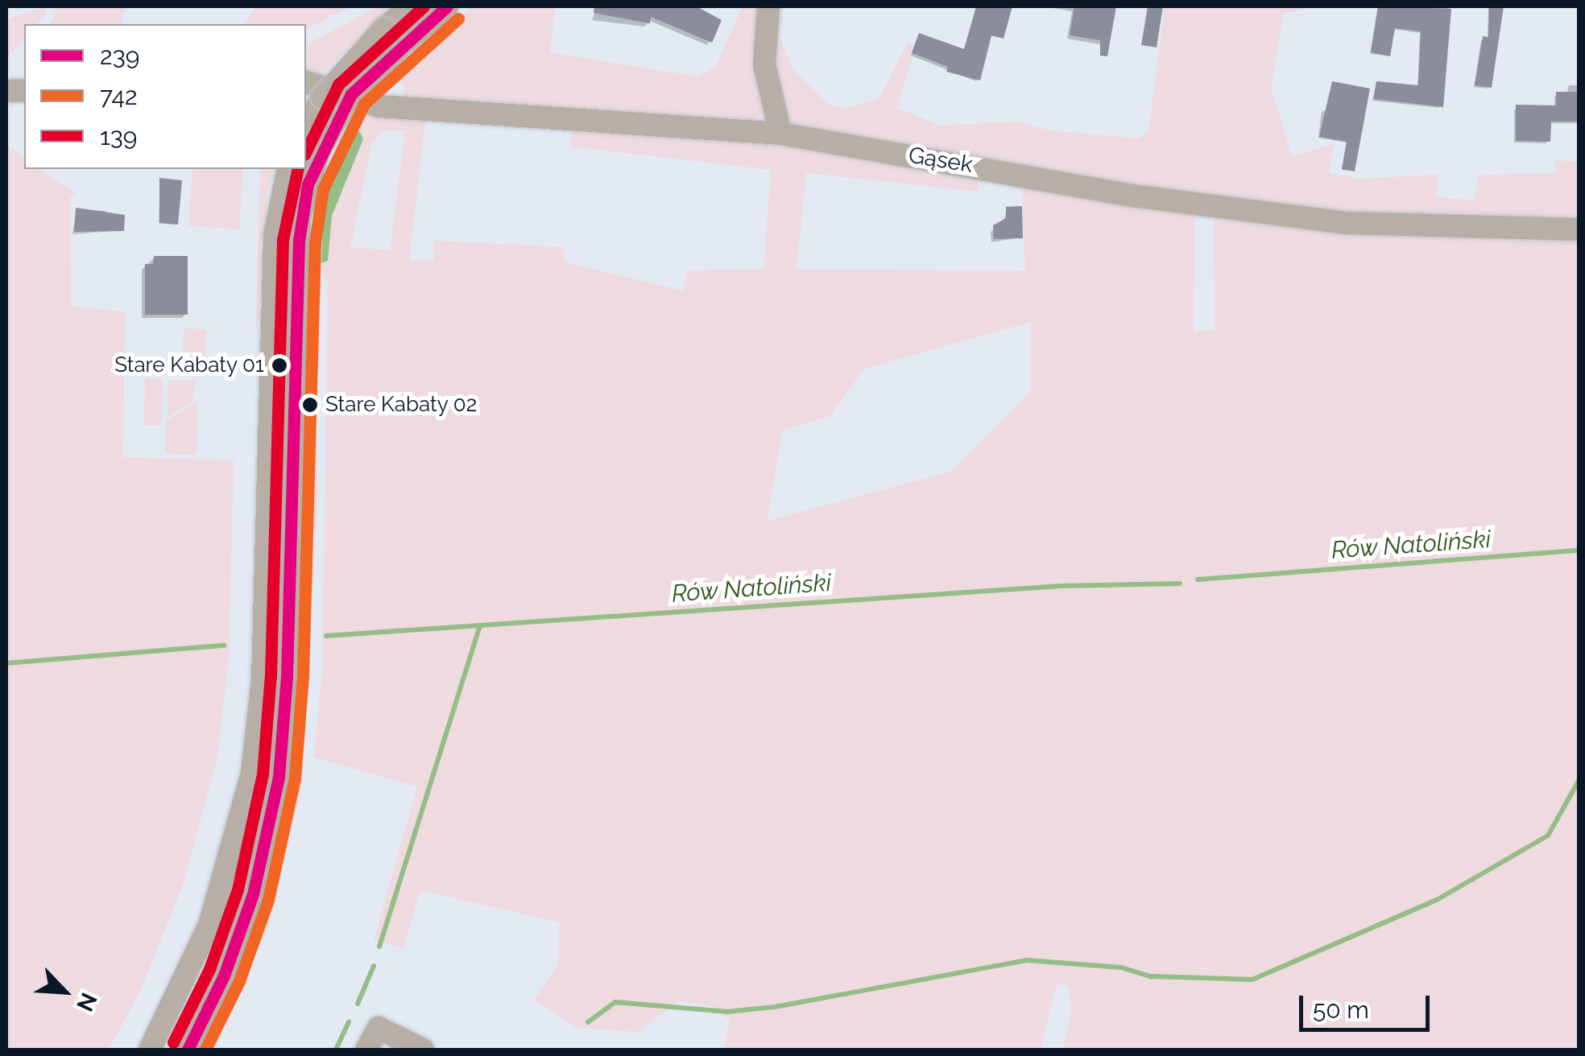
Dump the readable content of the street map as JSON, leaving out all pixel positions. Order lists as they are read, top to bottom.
{
  "streets": {
    "street": ["Gąsek"]
  },
  "water": ["Rów Natoliński"],
  "places": ["Stare Kabaty 01", "Stare Kabaty 02"],
  "lines": ["transit line 239", "transit line 139", "transit line 742"],
  "legend": ["239", "742", "139"],
  "scale_bar": "50 m",
  "north": "bottom right"
}
